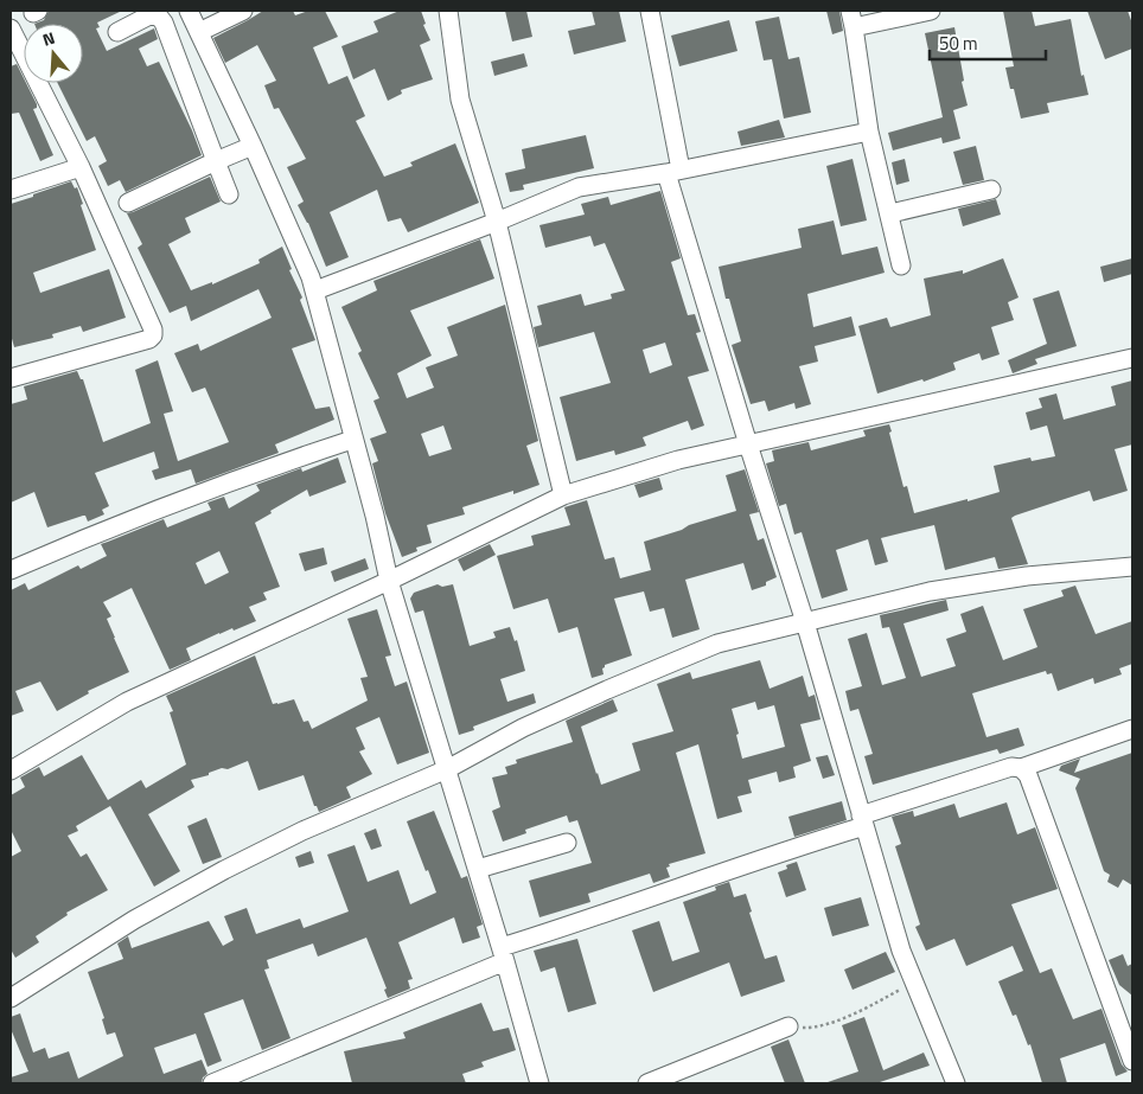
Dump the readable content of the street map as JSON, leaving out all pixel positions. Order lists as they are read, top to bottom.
{
  "scale_bar": "50 m",
  "north": "top"
}
